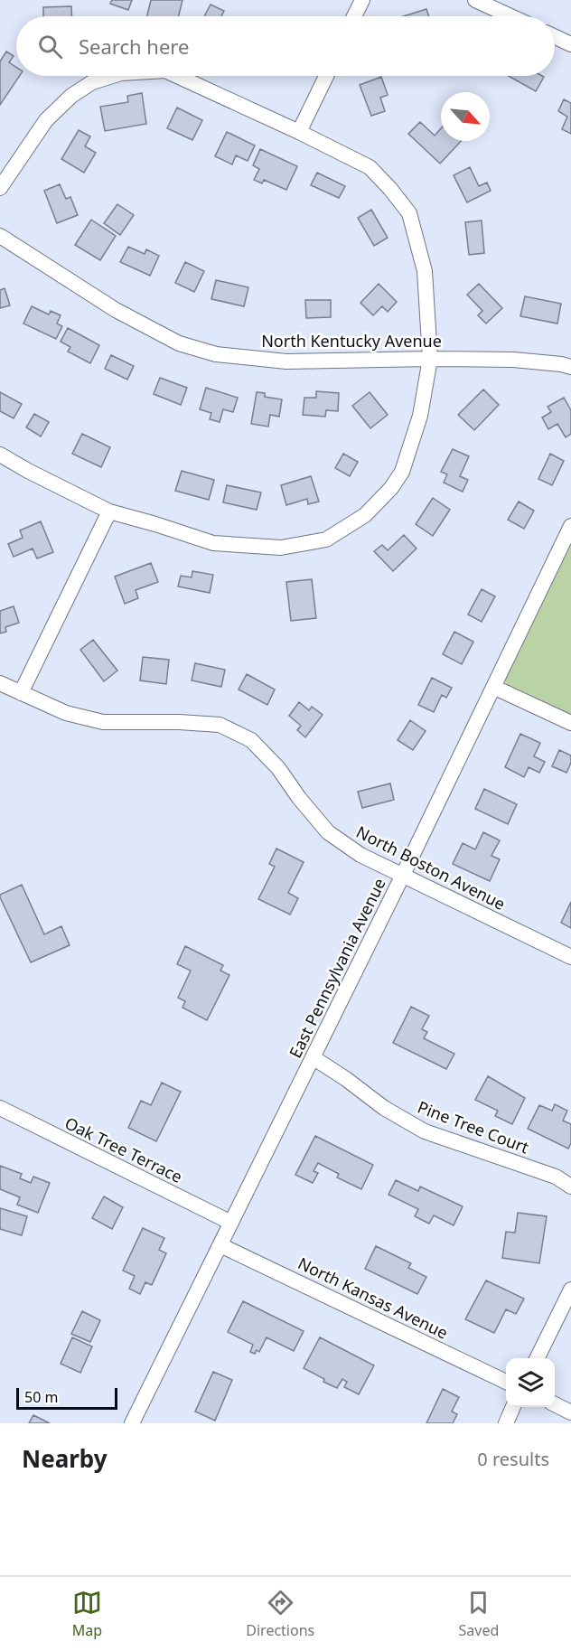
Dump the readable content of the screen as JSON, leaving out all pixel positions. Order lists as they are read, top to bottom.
{
  "streets": {
    "street": [
      "North Kentucky Avenue",
      "North Boston Avenue",
      "East Pennsylvania Avenue",
      "Pine Tree Court",
      "Oak Tree Terrace",
      "North Kansas Avenue"
    ]
  },
  "crossings": [
    ["North Boston Avenue", "East Pennsylvania Avenue"],
    ["East Pennsylvania Avenue", "Pine Tree Court"],
    ["East Pennsylvania Avenue", "Oak Tree Terrace"],
    ["East Pennsylvania Avenue", "North Kansas Avenue"]
  ],
  "scale_bar": "50 m",
  "north": "bottom right",
  "page": {
    "search": "Search here",
    "scale": "50 m",
    "heading": ["Nearby", "0 results"],
    "nav": ["Map", "Directions", "Saved"]
  }
}
